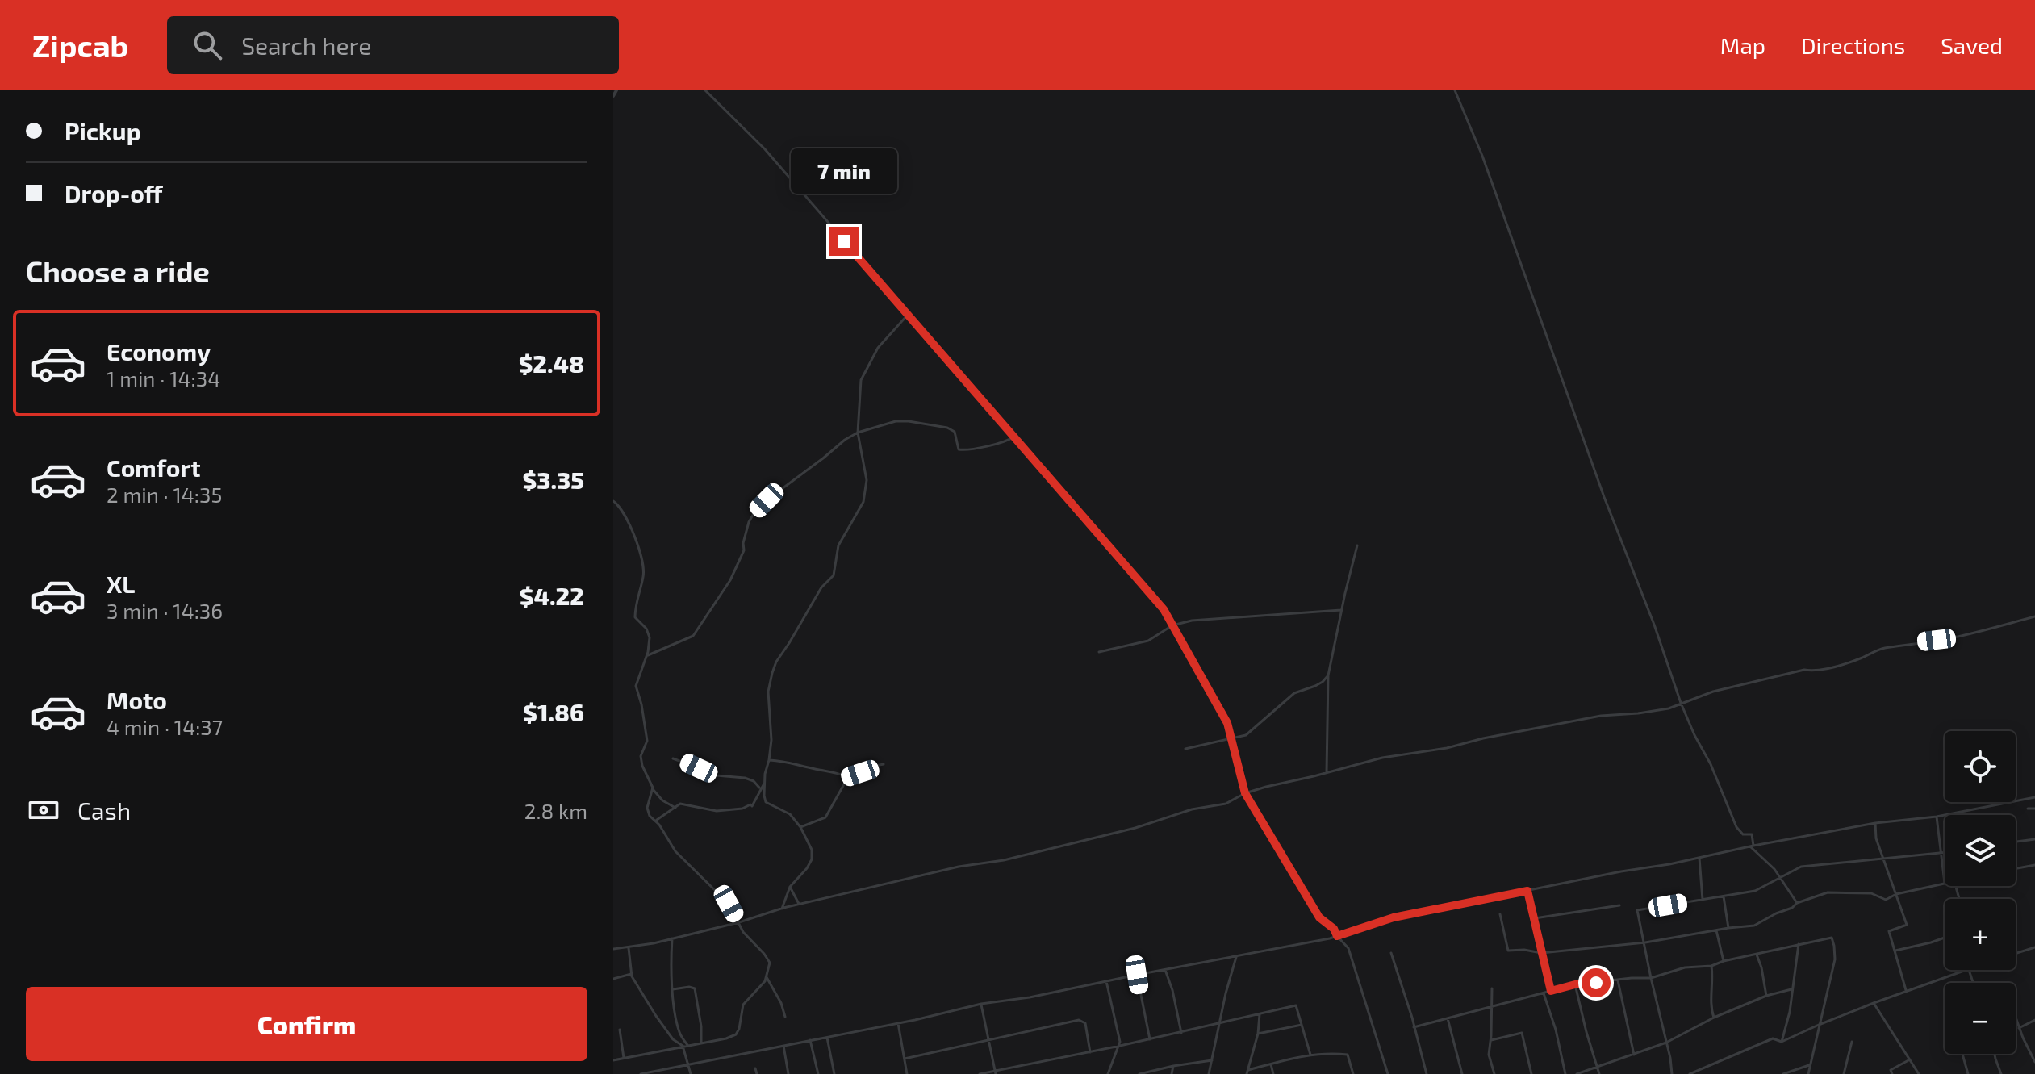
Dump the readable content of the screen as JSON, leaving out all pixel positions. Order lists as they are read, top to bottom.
{
  "page": {
    "header": "Zipcab",
    "search": "Search here",
    "nav": ["Map", "Directions", "Saved"],
    "banner": ["Pickup", "Drop-off"],
    "bubble": "7 min",
    "heading": "Choose a ride",
    "list": [
      {
        "name": "Economy",
        "note": "1 min · 14:34",
        "value": "$2.48"
      },
      {
        "name": "Comfort",
        "note": "2 min · 14:35",
        "value": "$3.35"
      },
      {
        "name": "XL",
        "note": "3 min · 14:36",
        "value": "$4.22"
      },
      {
        "name": "Moto",
        "note": "4 min · 14:37",
        "value": "$1.86"
      }
    ],
    "map_buttons": ["+", "−"],
    "pay": ["Cash", "2.8 km"],
    "buttons": "Confirm"
  }
}
